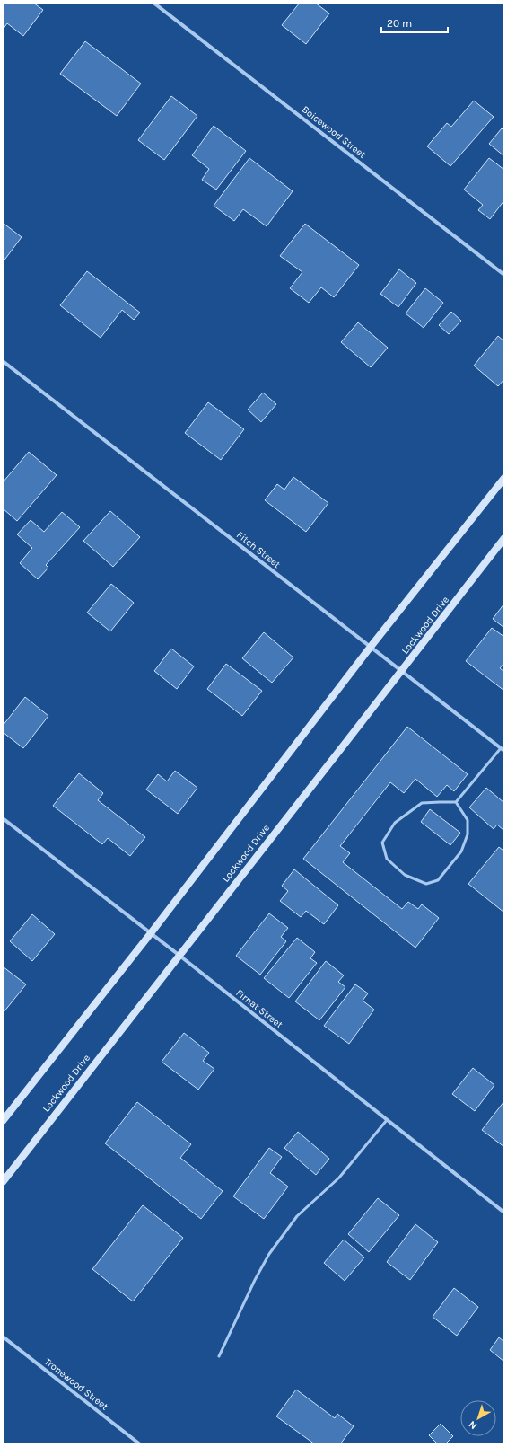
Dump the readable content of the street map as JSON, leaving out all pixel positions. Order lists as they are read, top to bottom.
{
  "streets": {
    "main road": ["Lockwood Drive"],
    "street": [
      "Boicewood Street",
      "Fitch Street",
      "Firnat Street",
      "Tronewood Street"
    ]
  },
  "crossings": [
    ["Fitch Street", "Lockwood Drive"],
    ["Lockwood Drive", "Firnat Street"]
  ],
  "scale_bar": "20 m",
  "north": "bottom left"
}
